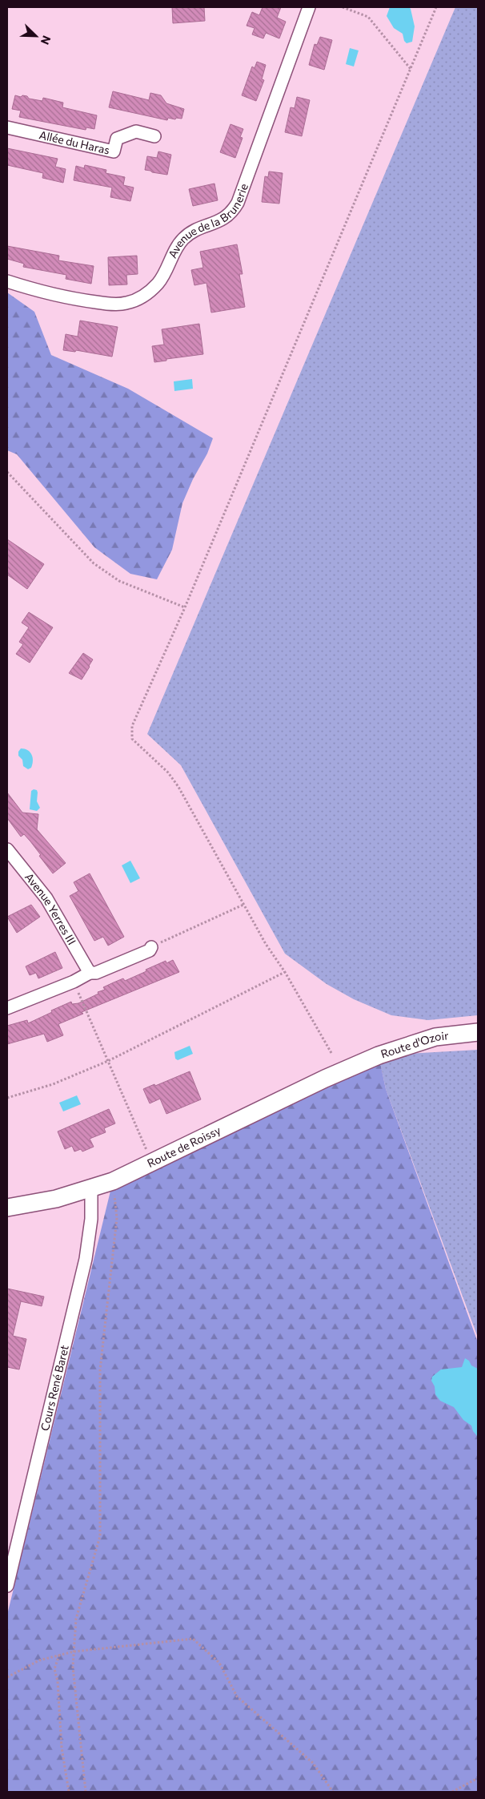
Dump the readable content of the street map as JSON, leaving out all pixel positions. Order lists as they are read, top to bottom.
{
  "streets": {
    "main road": ["Route d'Ozoir", "Route de Roissy"],
    "street": [
      "Allée du Haras",
      "Avenue de la Brunerie",
      "Avenue Yerres III",
      "Cours René Baret"
    ]
  },
  "crossings": [
    ["Route d'Ozoir", "Route de Roissy"],
    ["Route de Roissy", "Cours René Baret"]
  ],
  "north": "bottom right"
}
